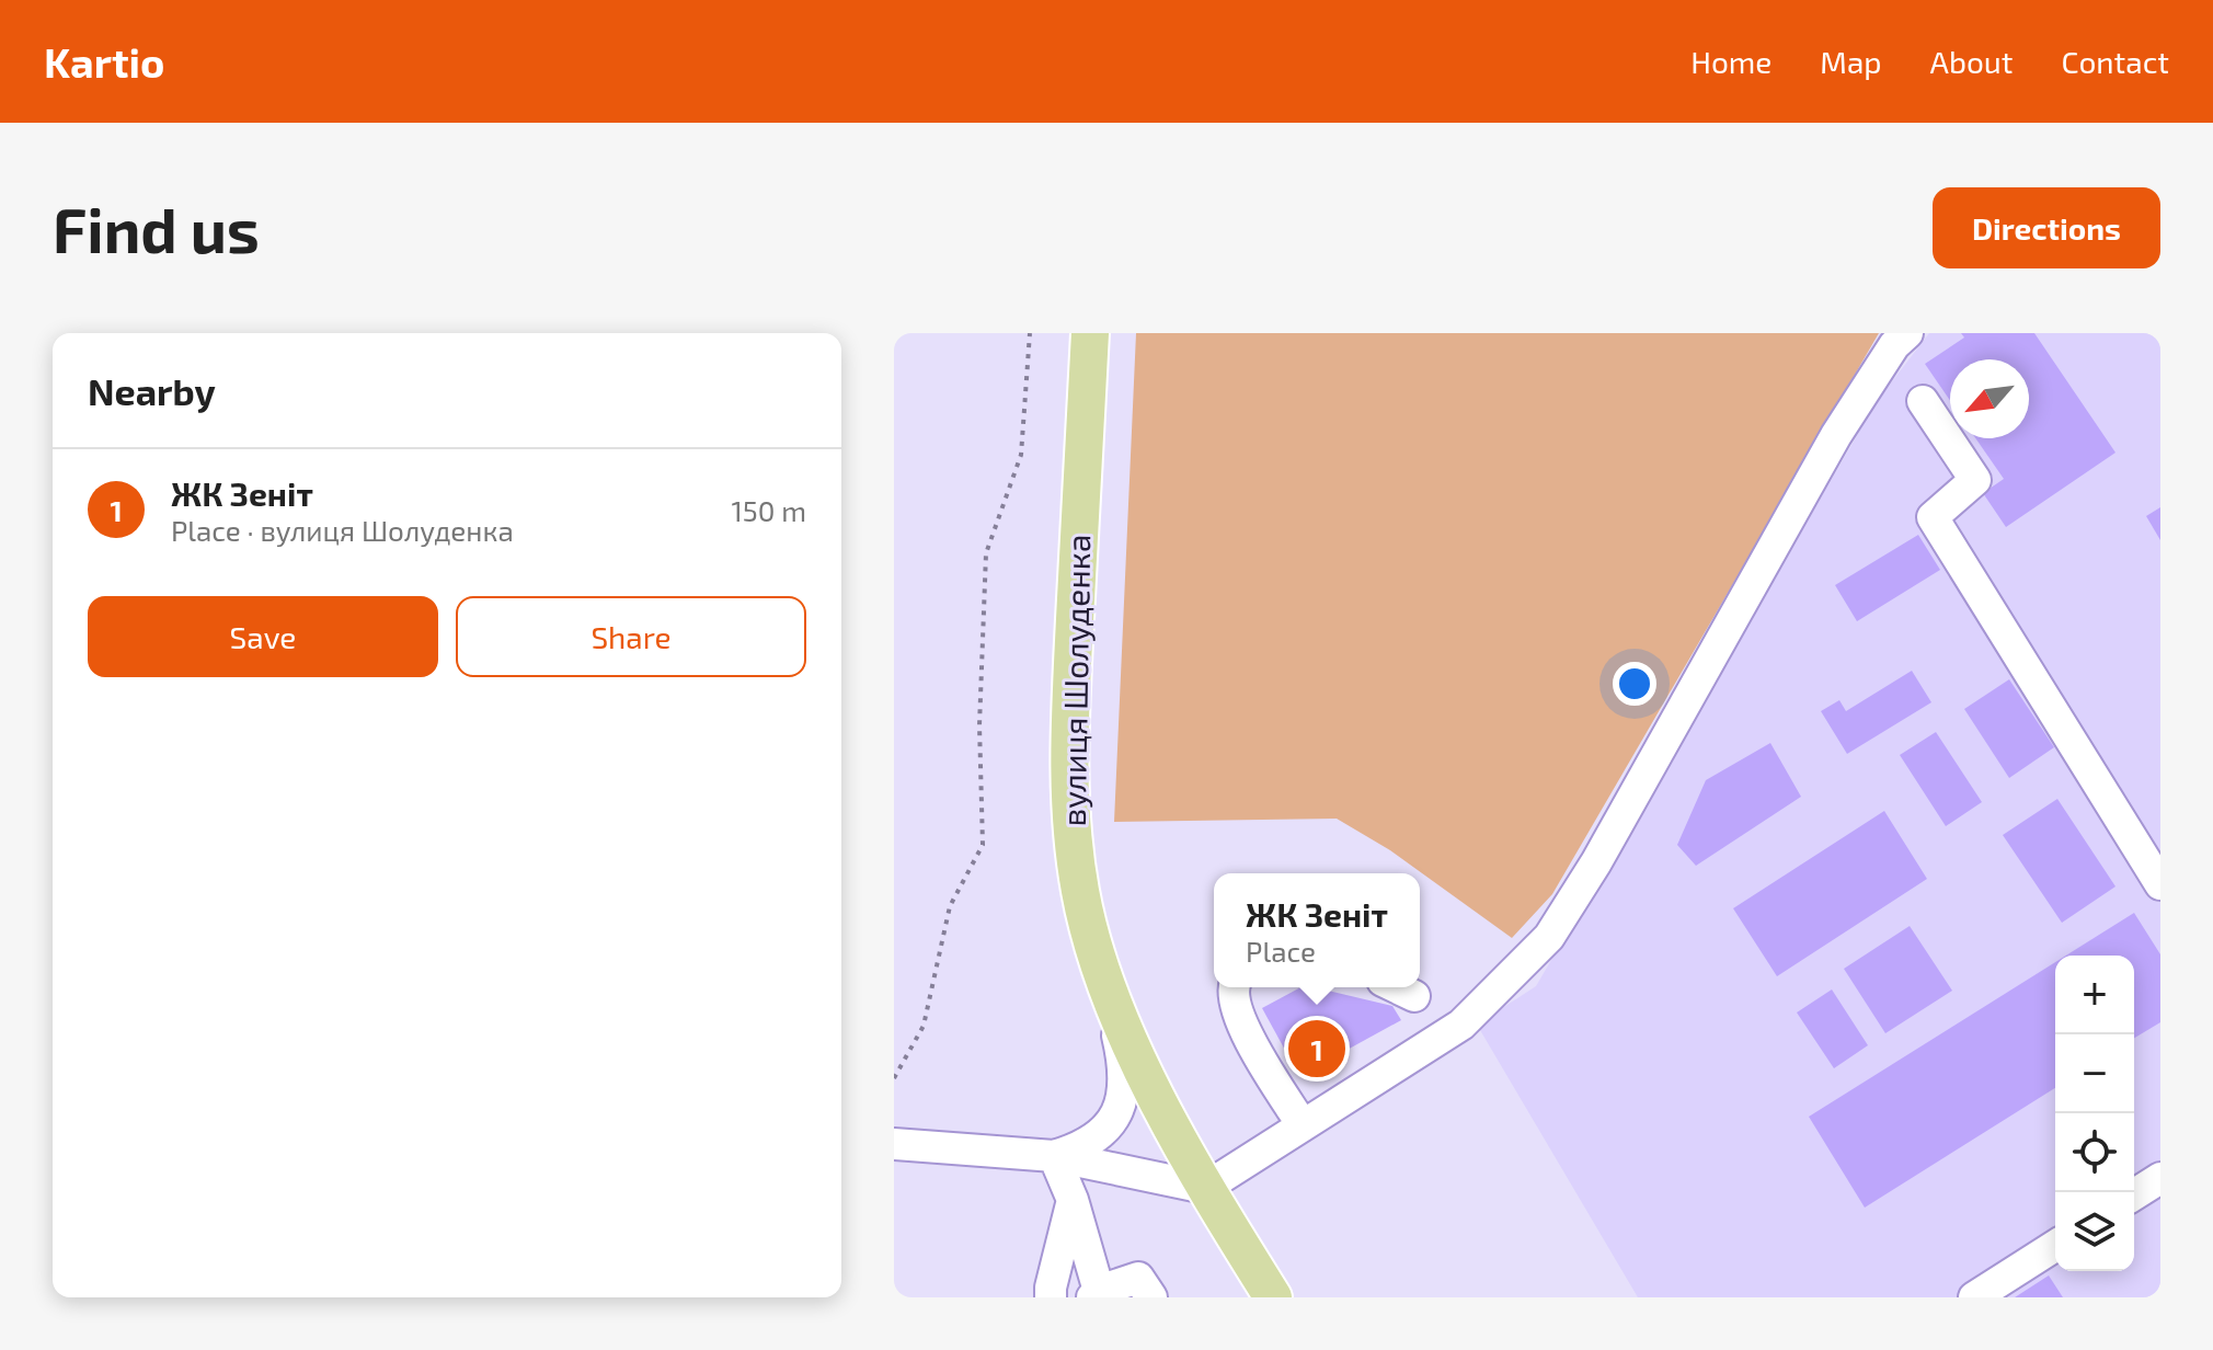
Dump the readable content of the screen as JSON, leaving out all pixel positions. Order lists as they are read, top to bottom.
{
  "streets": {
    "main road": ["вулиця Шолуденка"]
  },
  "north": "bottom left",
  "page": {
    "header": "Kartio",
    "nav": [
      "Home",
      "Map",
      "About",
      "Contact"
    ],
    "buttons": [
      "Directions",
      ["Save", "Share"]
    ],
    "title": "Find us",
    "heading": "Nearby",
    "list": [
      {
        "mark": "1",
        "name": "ЖК Зеніт",
        "note": "Place · вулиця Шолуденка",
        "value": "150 m"
      }
    ],
    "popup": ["ЖК Зеніт", "Place"],
    "map_buttons": ["+", "−"],
    "pins": "1"
  }
}
